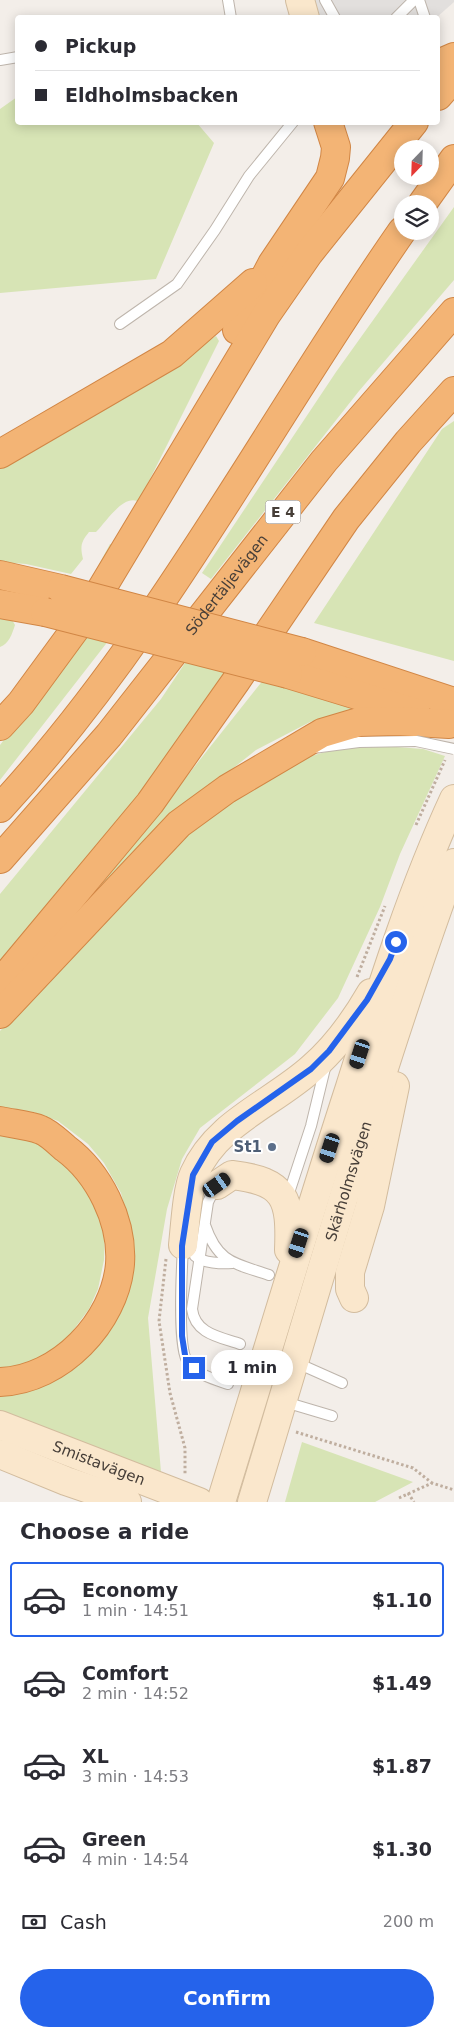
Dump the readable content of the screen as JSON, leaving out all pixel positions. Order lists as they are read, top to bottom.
{
  "streets": {
    "highway": ["E 4", "Södertäljevägen"],
    "main road": ["Skärholmsvägen", "Smistavägen"]
  },
  "places": ["St1"],
  "north": "bottom left",
  "page": {
    "banner": ["Pickup", "Eldholmsbacken"],
    "bubble": "1 min",
    "heading": "Choose a ride",
    "list": [
      {
        "name": "Economy",
        "note": "1 min · 14:51",
        "value": "$1.10"
      },
      {
        "name": "Comfort",
        "note": "2 min · 14:52",
        "value": "$1.49"
      },
      {
        "name": "XL",
        "note": "3 min · 14:53",
        "value": "$1.87"
      },
      {
        "name": "Green",
        "note": "4 min · 14:54",
        "value": "$1.30"
      }
    ],
    "pay": ["Cash", "200 m"],
    "buttons": "Confirm"
  }
}
